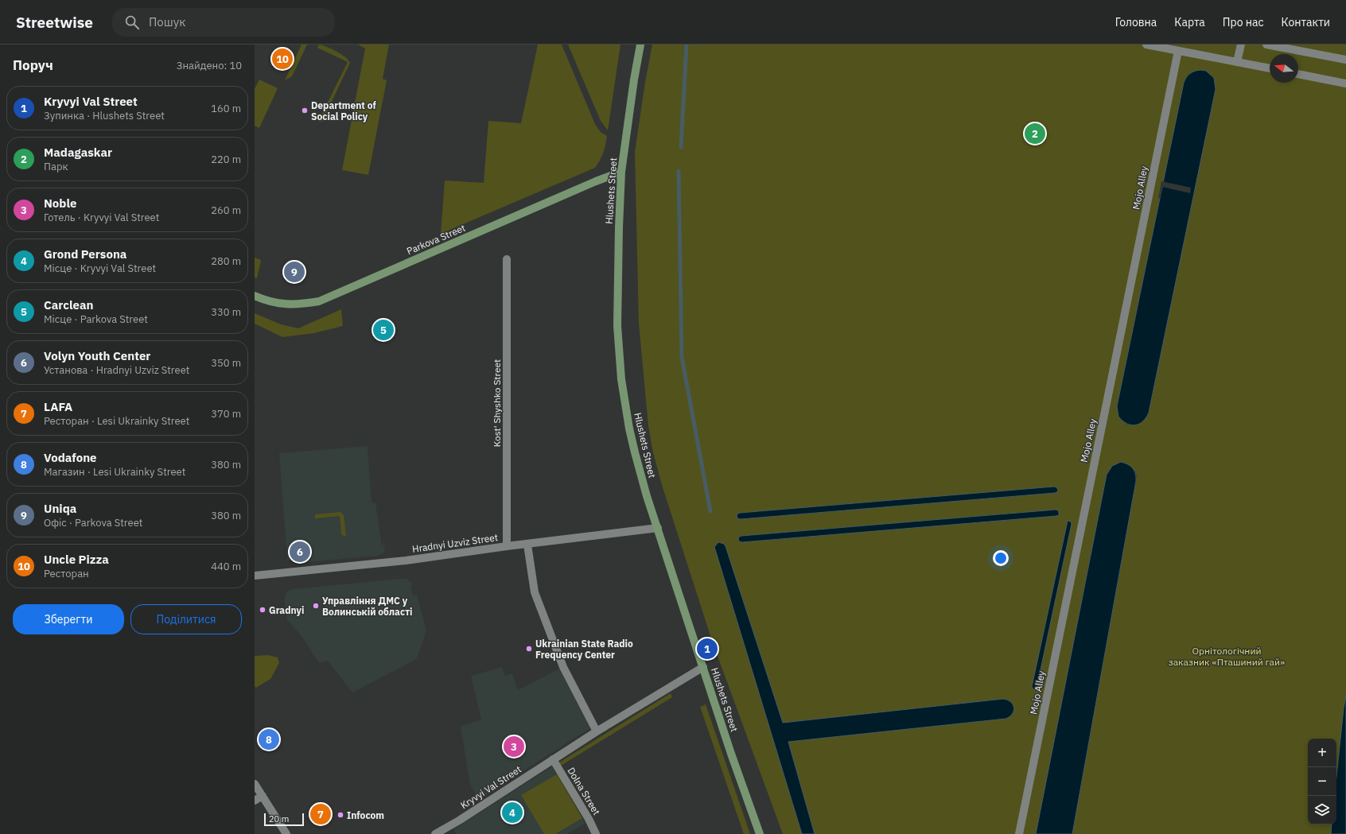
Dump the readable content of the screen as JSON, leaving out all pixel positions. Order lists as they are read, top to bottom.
{
  "streets": {
    "main road": ["Hlushets Street", "Parkova Street"],
    "street": [
      "Mojo Alley",
      "Kost' Shyshko Street",
      "Hradnyi Uzviz Street",
      "Kryvyi Val Street",
      "Dolna Street"
    ]
  },
  "crossings": [
    ["Hlushets Street", "Parkova Street"],
    ["Hlushets Street", "Hradnyi Uzviz Street"],
    ["Hlushets Street", "Kryvyi Val Street"],
    ["Kost' Shyshko Street", "Hradnyi Uzviz Street"],
    ["Kryvyi Val Street", "Dolna Street"]
  ],
  "parks": ["Орнітологічний заказник «Пташиний гай»"],
  "places": [
    "Department of Social Policy",
    "Управління ДМС у Волинській області",
    "Gradnyi",
    "Ukrainian State Radio Frequency Center",
    "Infocom"
  ],
  "scale_bar": "20 m",
  "north": "left",
  "page": {
    "header": "Streetwise",
    "search": "Пошук",
    "nav": [
      "Головна",
      "Карта",
      "Про нас",
      "Контакти"
    ],
    "heading": ["Поруч", "Знайдено: 10"],
    "pins": [
      "10",
      "2",
      "9",
      "5",
      "6",
      "1",
      "8",
      "3",
      "4",
      "7"
    ],
    "list": [
      {
        "mark": "1",
        "name": "Kryvyi Val Street",
        "note": "Зупинка · Hlushets Street",
        "value": "160 m"
      },
      {
        "mark": "2",
        "name": "Madagaskar",
        "note": "Парк",
        "value": "220 m"
      },
      {
        "mark": "3",
        "name": "Noble",
        "note": "Готель · Kryvyi Val Street",
        "value": "260 m"
      },
      {
        "mark": "4",
        "name": "Grond Persona",
        "note": "Місце · Kryvyi Val Street",
        "value": "280 m"
      },
      {
        "mark": "5",
        "name": "Carclean",
        "note": "Місце · Parkova Street",
        "value": "330 m"
      },
      {
        "mark": "6",
        "name": "Volyn Youth Center",
        "note": "Установа · Hradnyi Uzviz Street",
        "value": "350 m"
      },
      {
        "mark": "7",
        "name": "LAFA",
        "note": "Ресторан · Lesi Ukrainky Street",
        "value": "370 m"
      },
      {
        "mark": "8",
        "name": "Vodafone",
        "note": "Магазин · Lesi Ukrainky Street",
        "value": "380 m"
      },
      {
        "mark": "9",
        "name": "Uniqa",
        "note": "Офіс · Parkova Street",
        "value": "380 m"
      },
      {
        "mark": "10",
        "name": "Uncle Pizza",
        "note": "Ресторан",
        "value": "440 m"
      }
    ],
    "buttons": ["Зберегти", "Поділитися"],
    "map_buttons": ["+", "−"],
    "scale": "20 m"
  }
}
